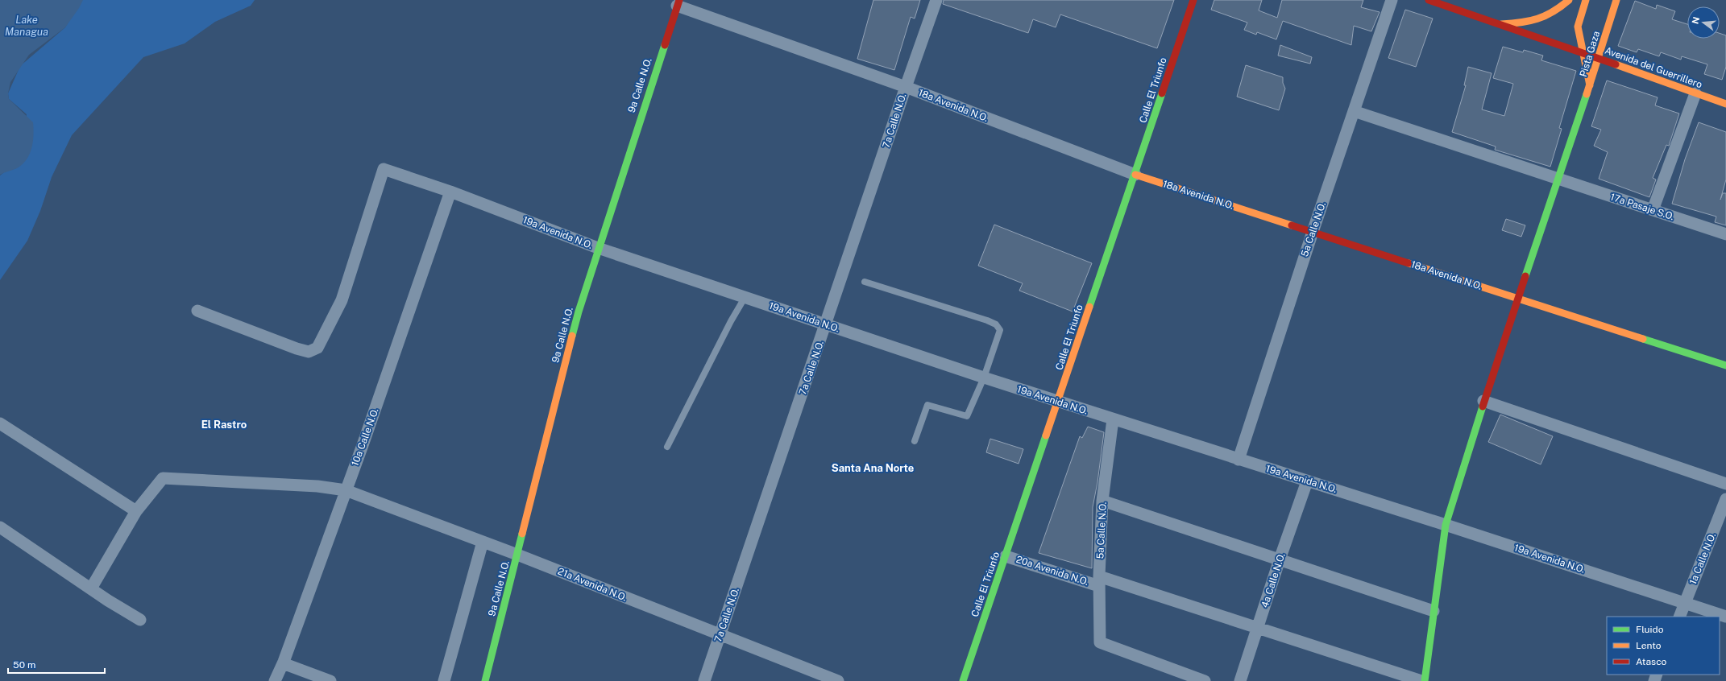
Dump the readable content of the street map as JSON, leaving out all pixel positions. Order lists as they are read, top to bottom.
{
  "streets": {
    "street": [
      "Pista Gaza",
      "Avenida del Guerrillero",
      "9a Calle N.O.",
      "Calle El Triunfo",
      "18a Avenida N.O.",
      "7a Calle N.O.",
      "17a Pasaje S.O.",
      "5a Calle N.O.",
      "19a Avenida N.O.",
      "10a Calle N.O.",
      "1a Calle N.O.",
      "20a Avenida N.O.",
      "4a Calle N.O.",
      "21a Avenida N.O."
    ]
  },
  "crossings": [
    ["Pista Gaza", "Avenida del Guerrillero"],
    ["9a Calle N.O.", "18a Avenida N.O."],
    ["9a Calle N.O.", "19a Avenida N.O."],
    ["9a Calle N.O.", "21a Avenida N.O."],
    ["Calle El Triunfo", "18a Avenida N.O."],
    ["Calle El Triunfo", "19a Avenida N.O."],
    ["Calle El Triunfo", "20a Avenida N.O."],
    ["18a Avenida N.O.", "7a Calle N.O."],
    ["18a Avenida N.O.", "5a Calle N.O."],
    ["7a Calle N.O.", "19a Avenida N.O."],
    ["7a Calle N.O.", "21a Avenida N.O."],
    ["17a Pasaje S.O.", "5a Calle N.O."],
    ["5a Calle N.O.", "19a Avenida N.O."],
    ["5a Calle N.O.", "20a Avenida N.O."],
    ["19a Avenida N.O.", "10a Calle N.O."],
    ["19a Avenida N.O.", "1a Calle N.O."],
    ["19a Avenida N.O.", "4a Calle N.O."],
    ["10a Calle N.O.", "21a Avenida N.O."],
    ["20a Avenida N.O.", "4a Calle N.O."]
  ],
  "districts": ["El Rastro", "Santa Ana Norte"],
  "water": ["Lake Managua"],
  "legend": ["Fluido", "Lento", "Atasco"],
  "scale_bar": "50 m",
  "north": "left"
}
